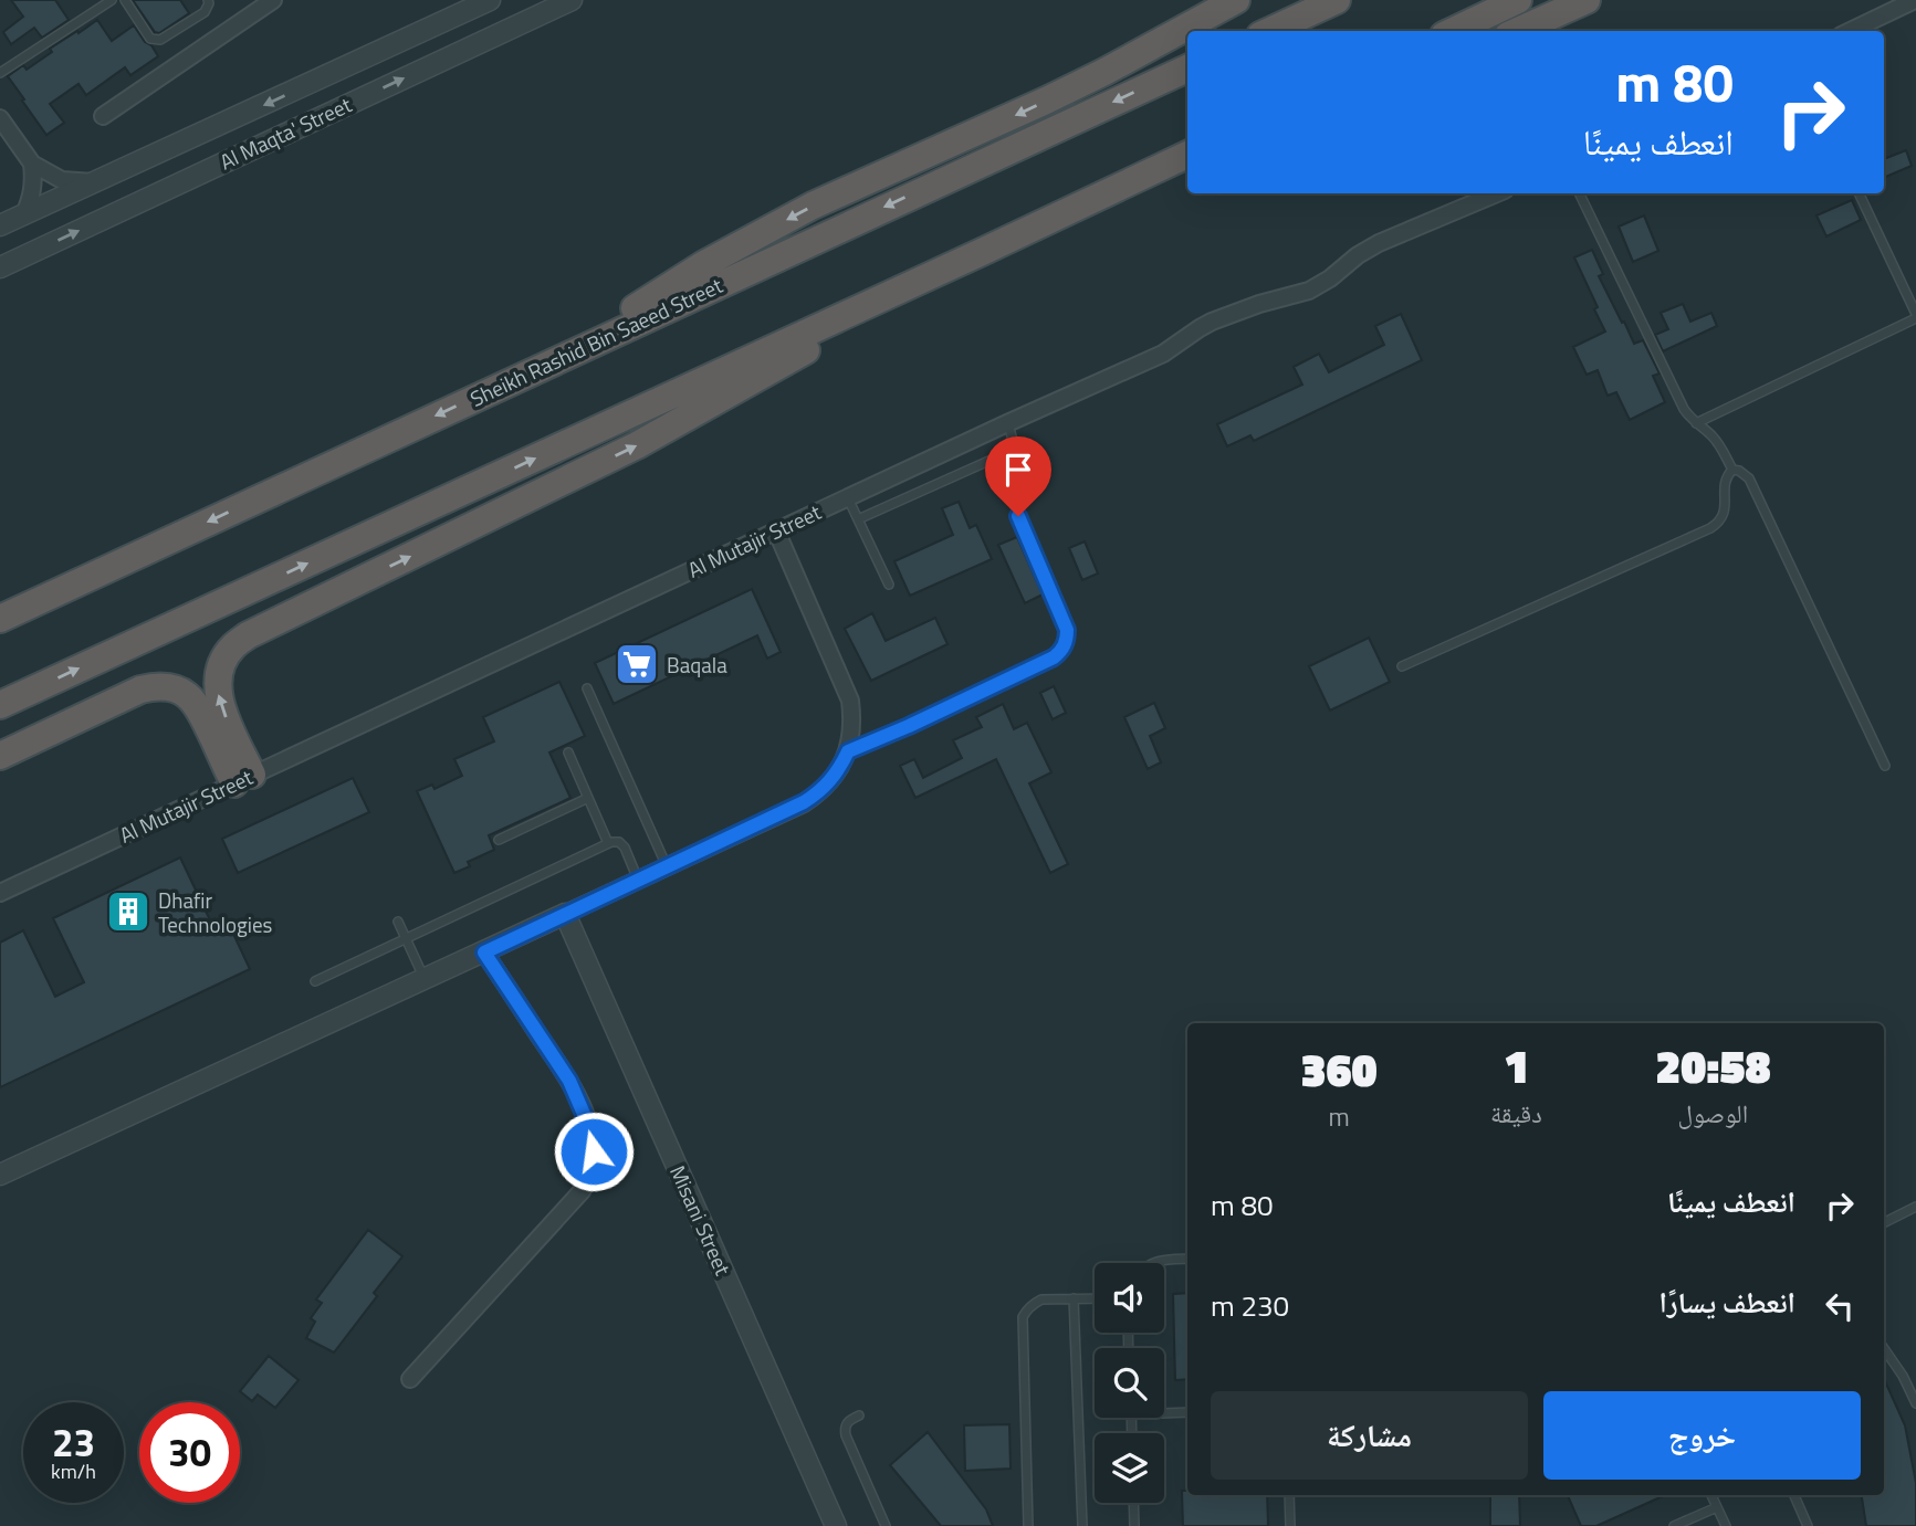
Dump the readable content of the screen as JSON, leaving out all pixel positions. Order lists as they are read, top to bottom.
{
  "streets": {
    "highway": ["Sheikh Rashid Bin Saeed Street"],
    "street": ["Al Maqta' Street", "Al Mutajir Street", "Misani Street"]
  },
  "places": {
    "supermarket": ["Baqala"],
    "building": ["Dhafir Technologies"]
  },
  "page": {
    "turn": ["80 m", "انعطف يمينًا"],
    "eta": [
      "20:58",
      "الوصول",
      "1",
      "دقيقة",
      "360",
      "m"
    ],
    "list": [
      {
        "name": "انعطف يمينًا",
        "value": "80 m"
      },
      {
        "name": "انعطف يسارًا",
        "value": "230 m"
      }
    ],
    "buttons": ["خروج", "مشاركة"],
    "speed": "23 km/h",
    "limit": "30"
  }
}
